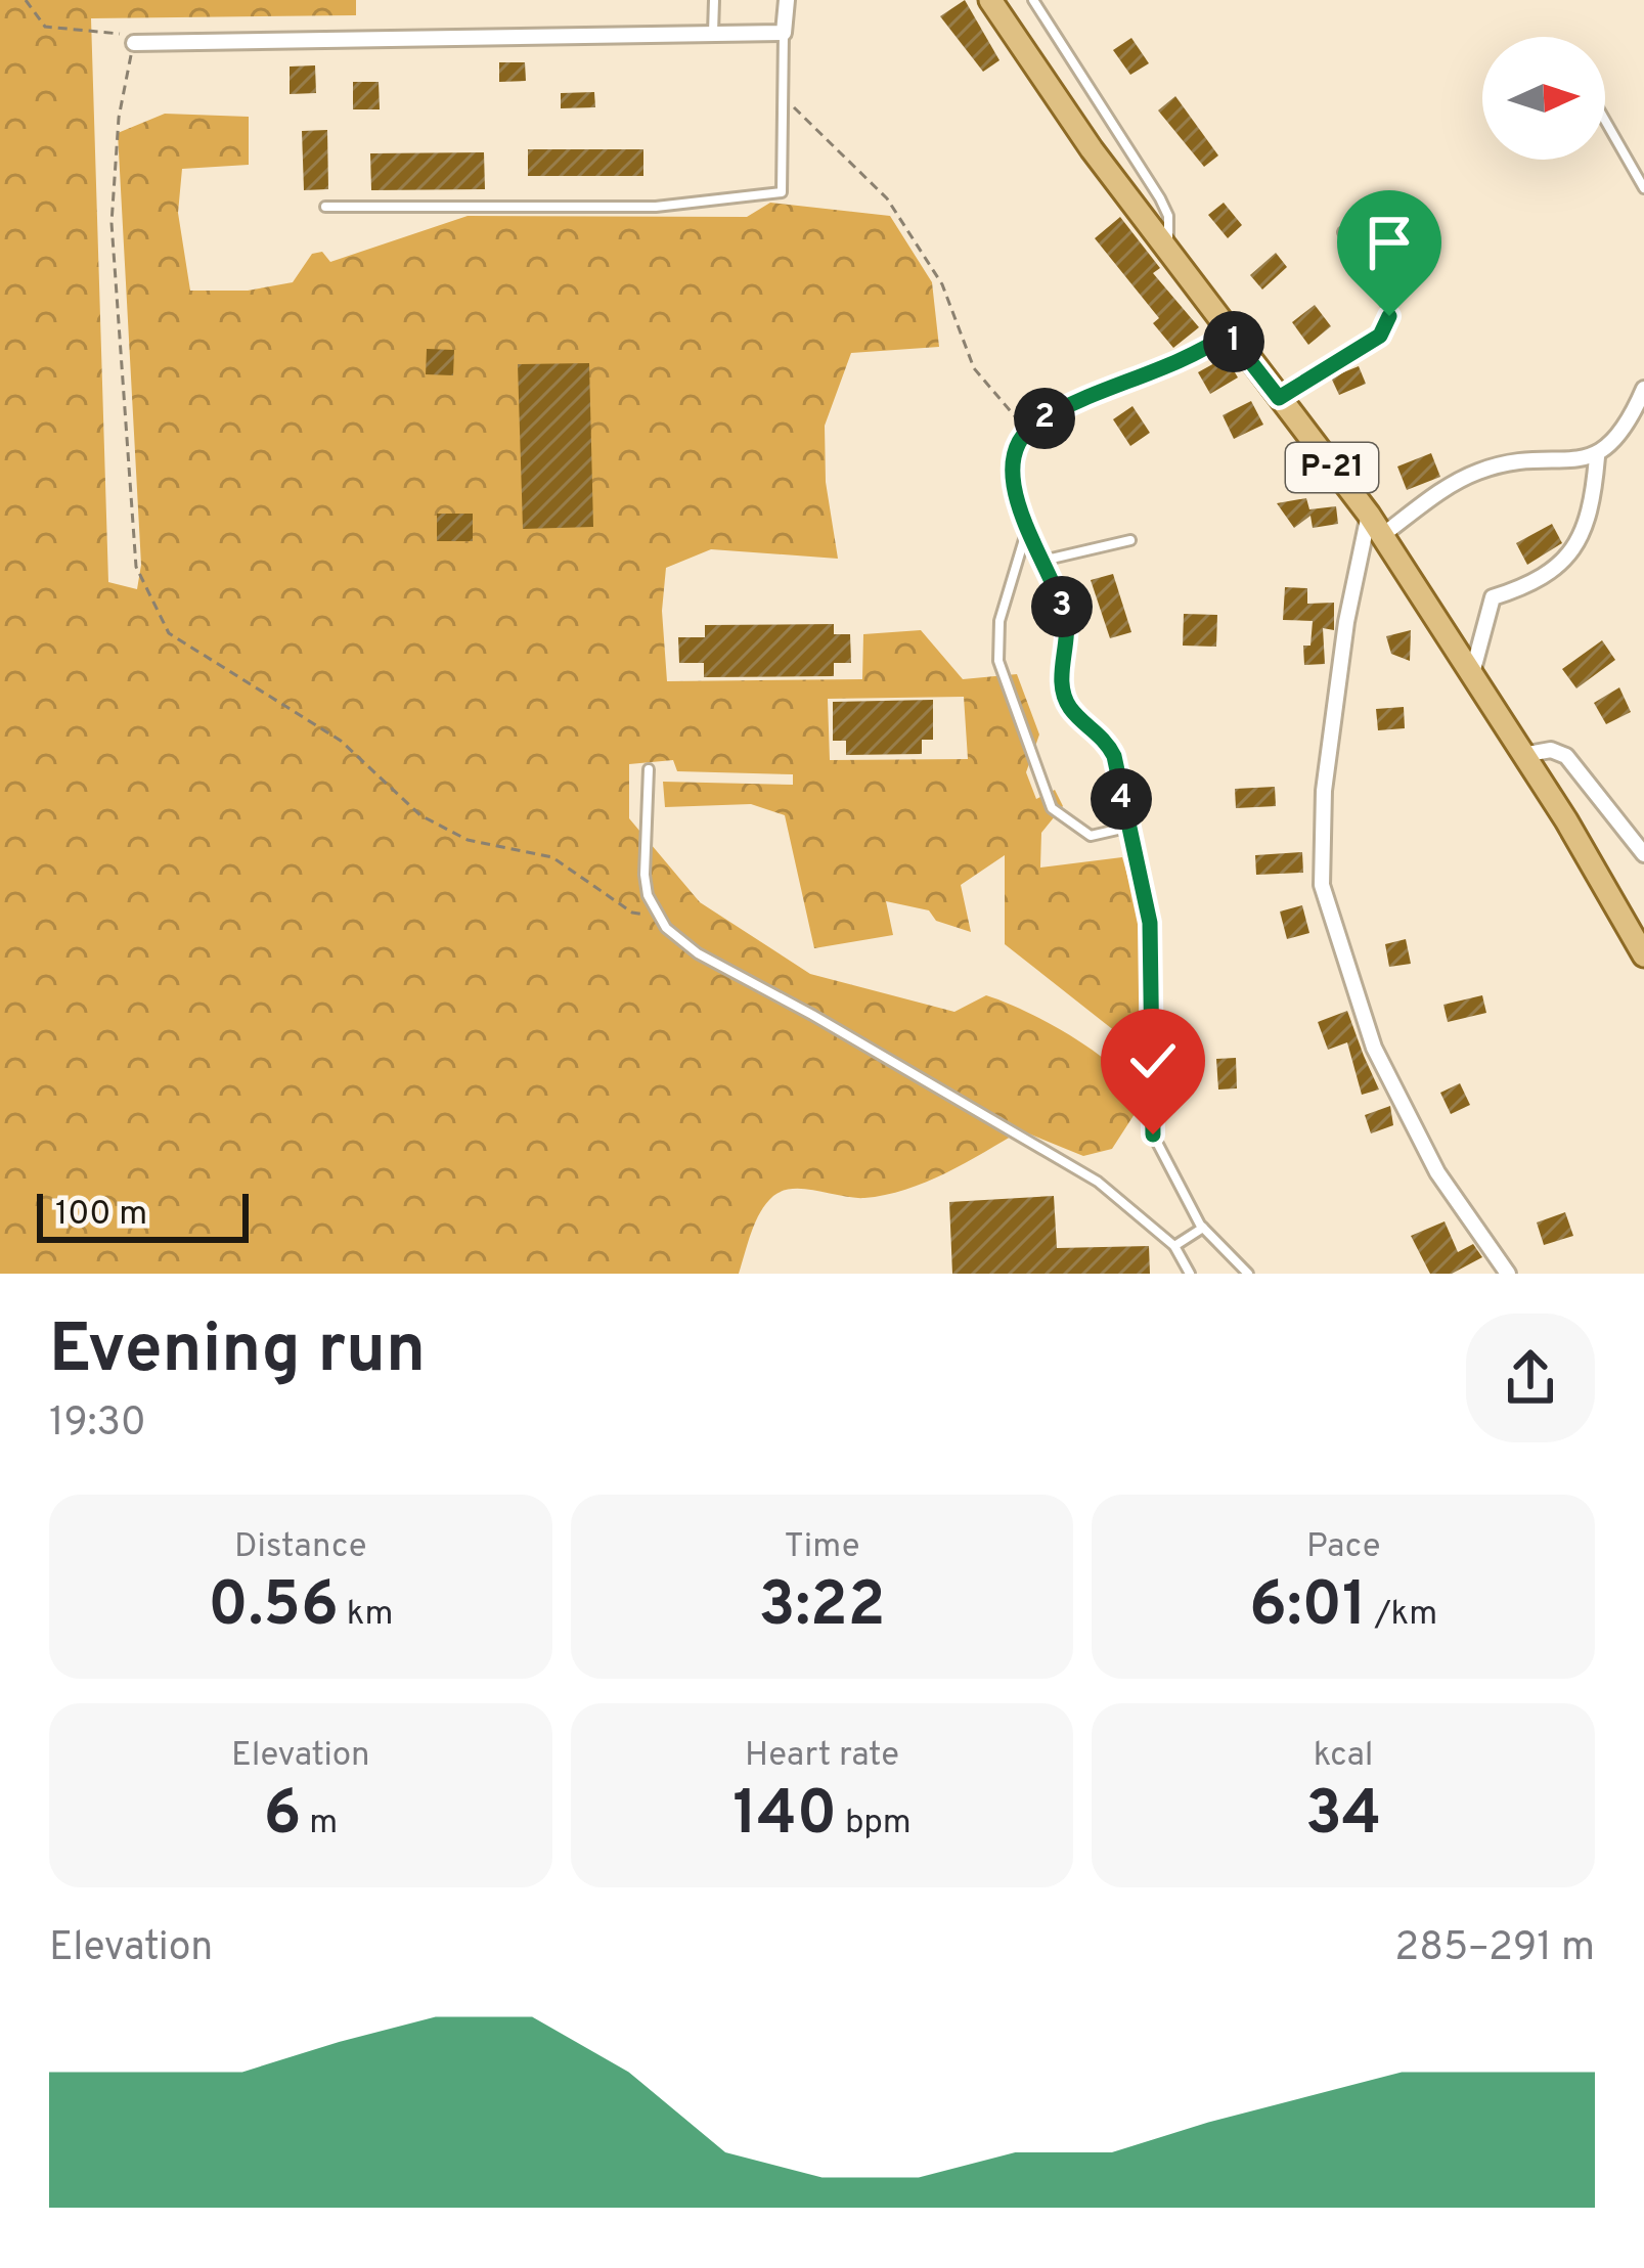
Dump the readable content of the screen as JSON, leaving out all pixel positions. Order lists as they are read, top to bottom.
{
  "streets": {
    "main road": ["Р-21"]
  },
  "scale_bar": "100 m",
  "north": "right",
  "page": {
    "pins": [
      "1",
      "2",
      "3",
      "4"
    ],
    "scale": "100 m",
    "heading": ["Evening run", "19:30"],
    "stats": [
      ["Distance", "0.56 km"],
      ["Time", "3:22"],
      ["Pace", "6:01 /km"],
      ["Elevation", "6 m"],
      ["Heart rate", "140 bpm"],
      ["kcal", "34"]
    ],
    "chart": ["Elevation", "285–291 m"]
  }
}
